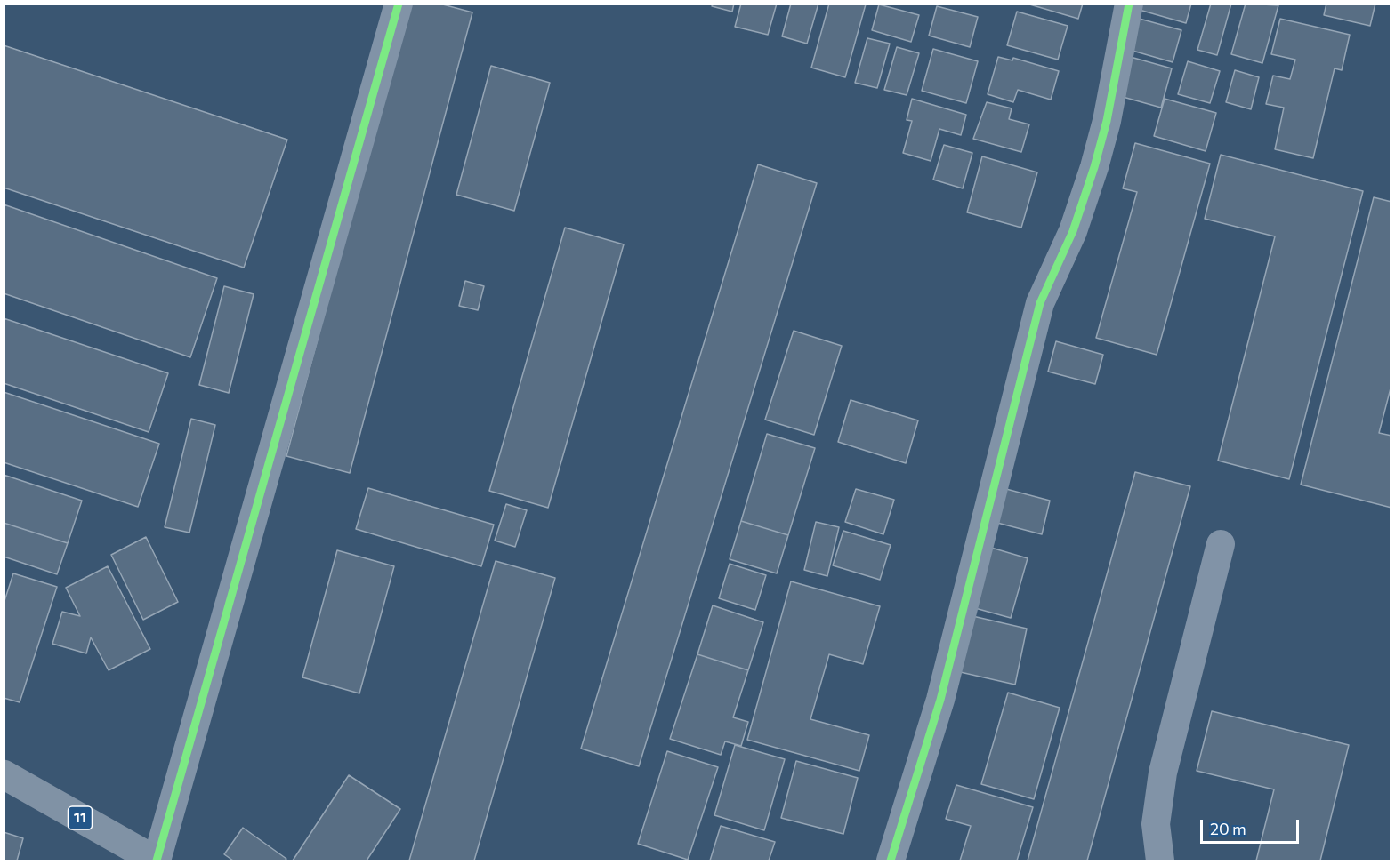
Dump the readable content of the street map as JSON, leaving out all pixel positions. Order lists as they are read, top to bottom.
{
  "streets": {
    "highway": ["11"]
  },
  "scale_bar": "20 m"
}
